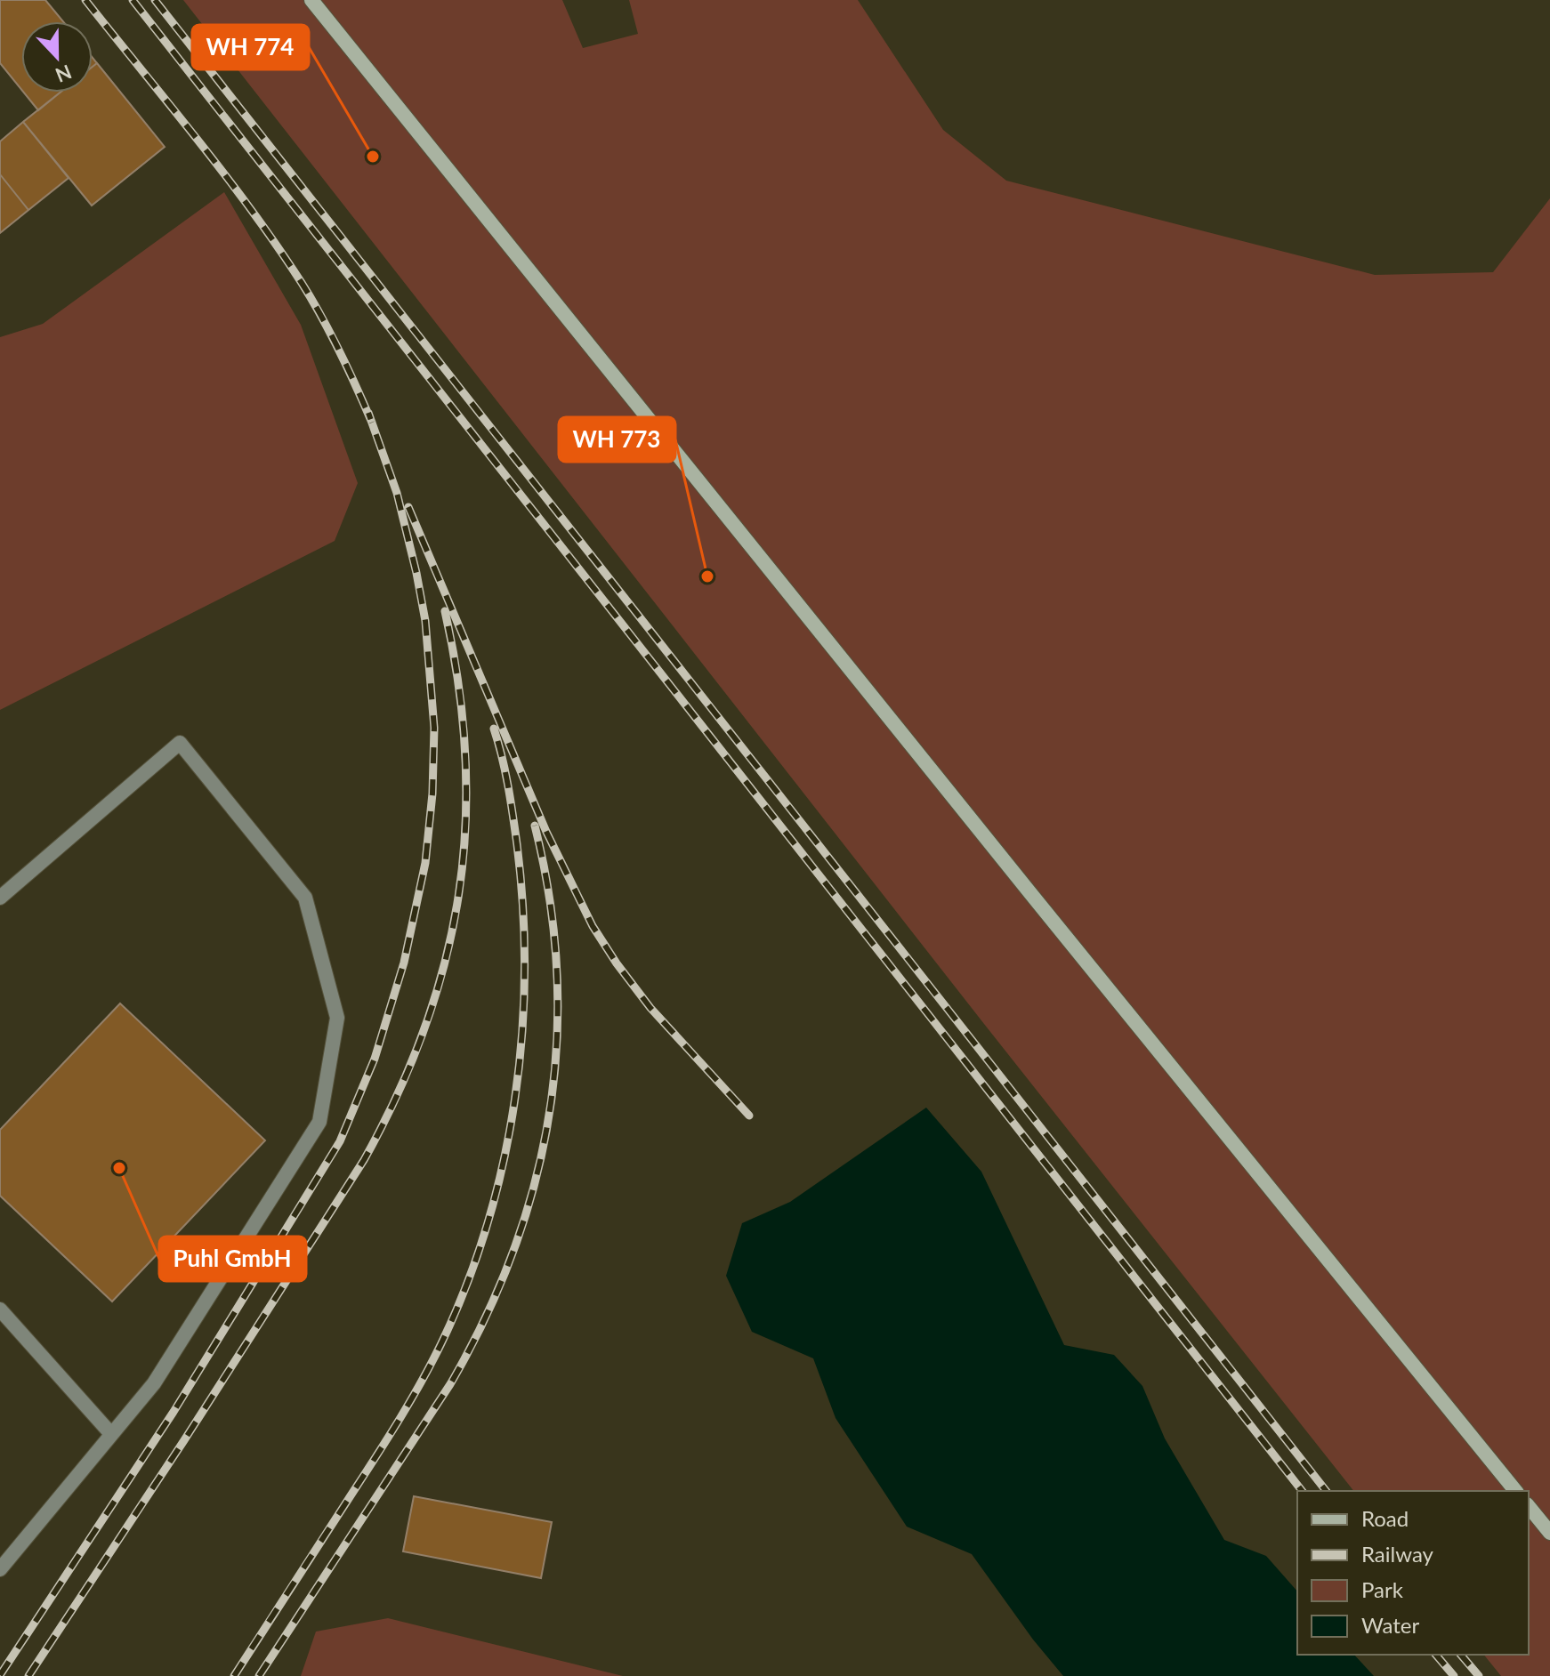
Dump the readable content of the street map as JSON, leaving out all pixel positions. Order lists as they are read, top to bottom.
{
  "places": ["WH 774", "WH 773", "Puhl GmbH"],
  "legend": [
    "Road",
    "Railway",
    "Park",
    "Water"
  ],
  "north": "bottom"
}
